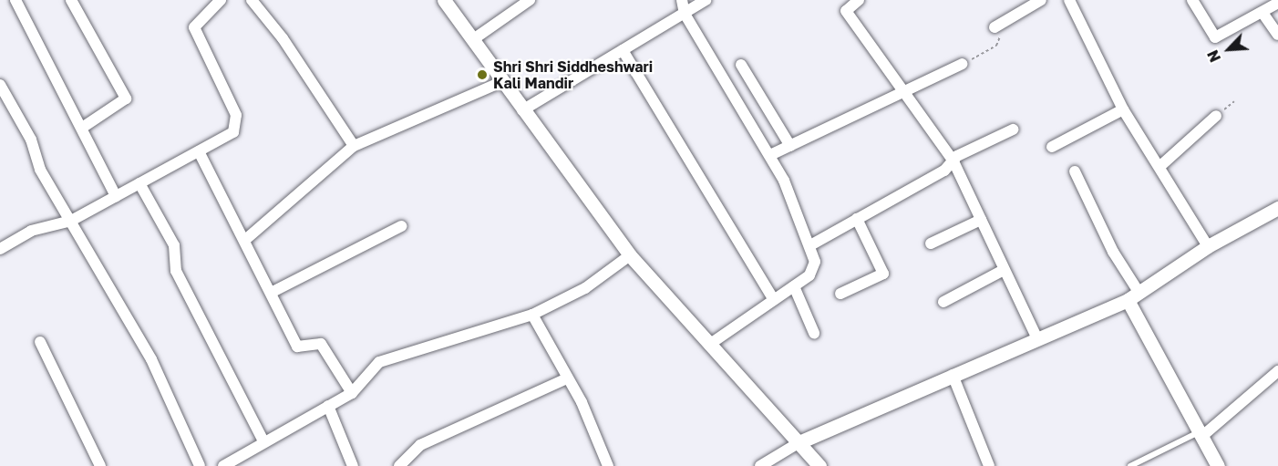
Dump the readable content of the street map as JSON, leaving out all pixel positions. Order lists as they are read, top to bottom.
{
  "places": ["Shri Shri Siddheshwari Kali Mandir"],
  "north": "bottom left"
}
